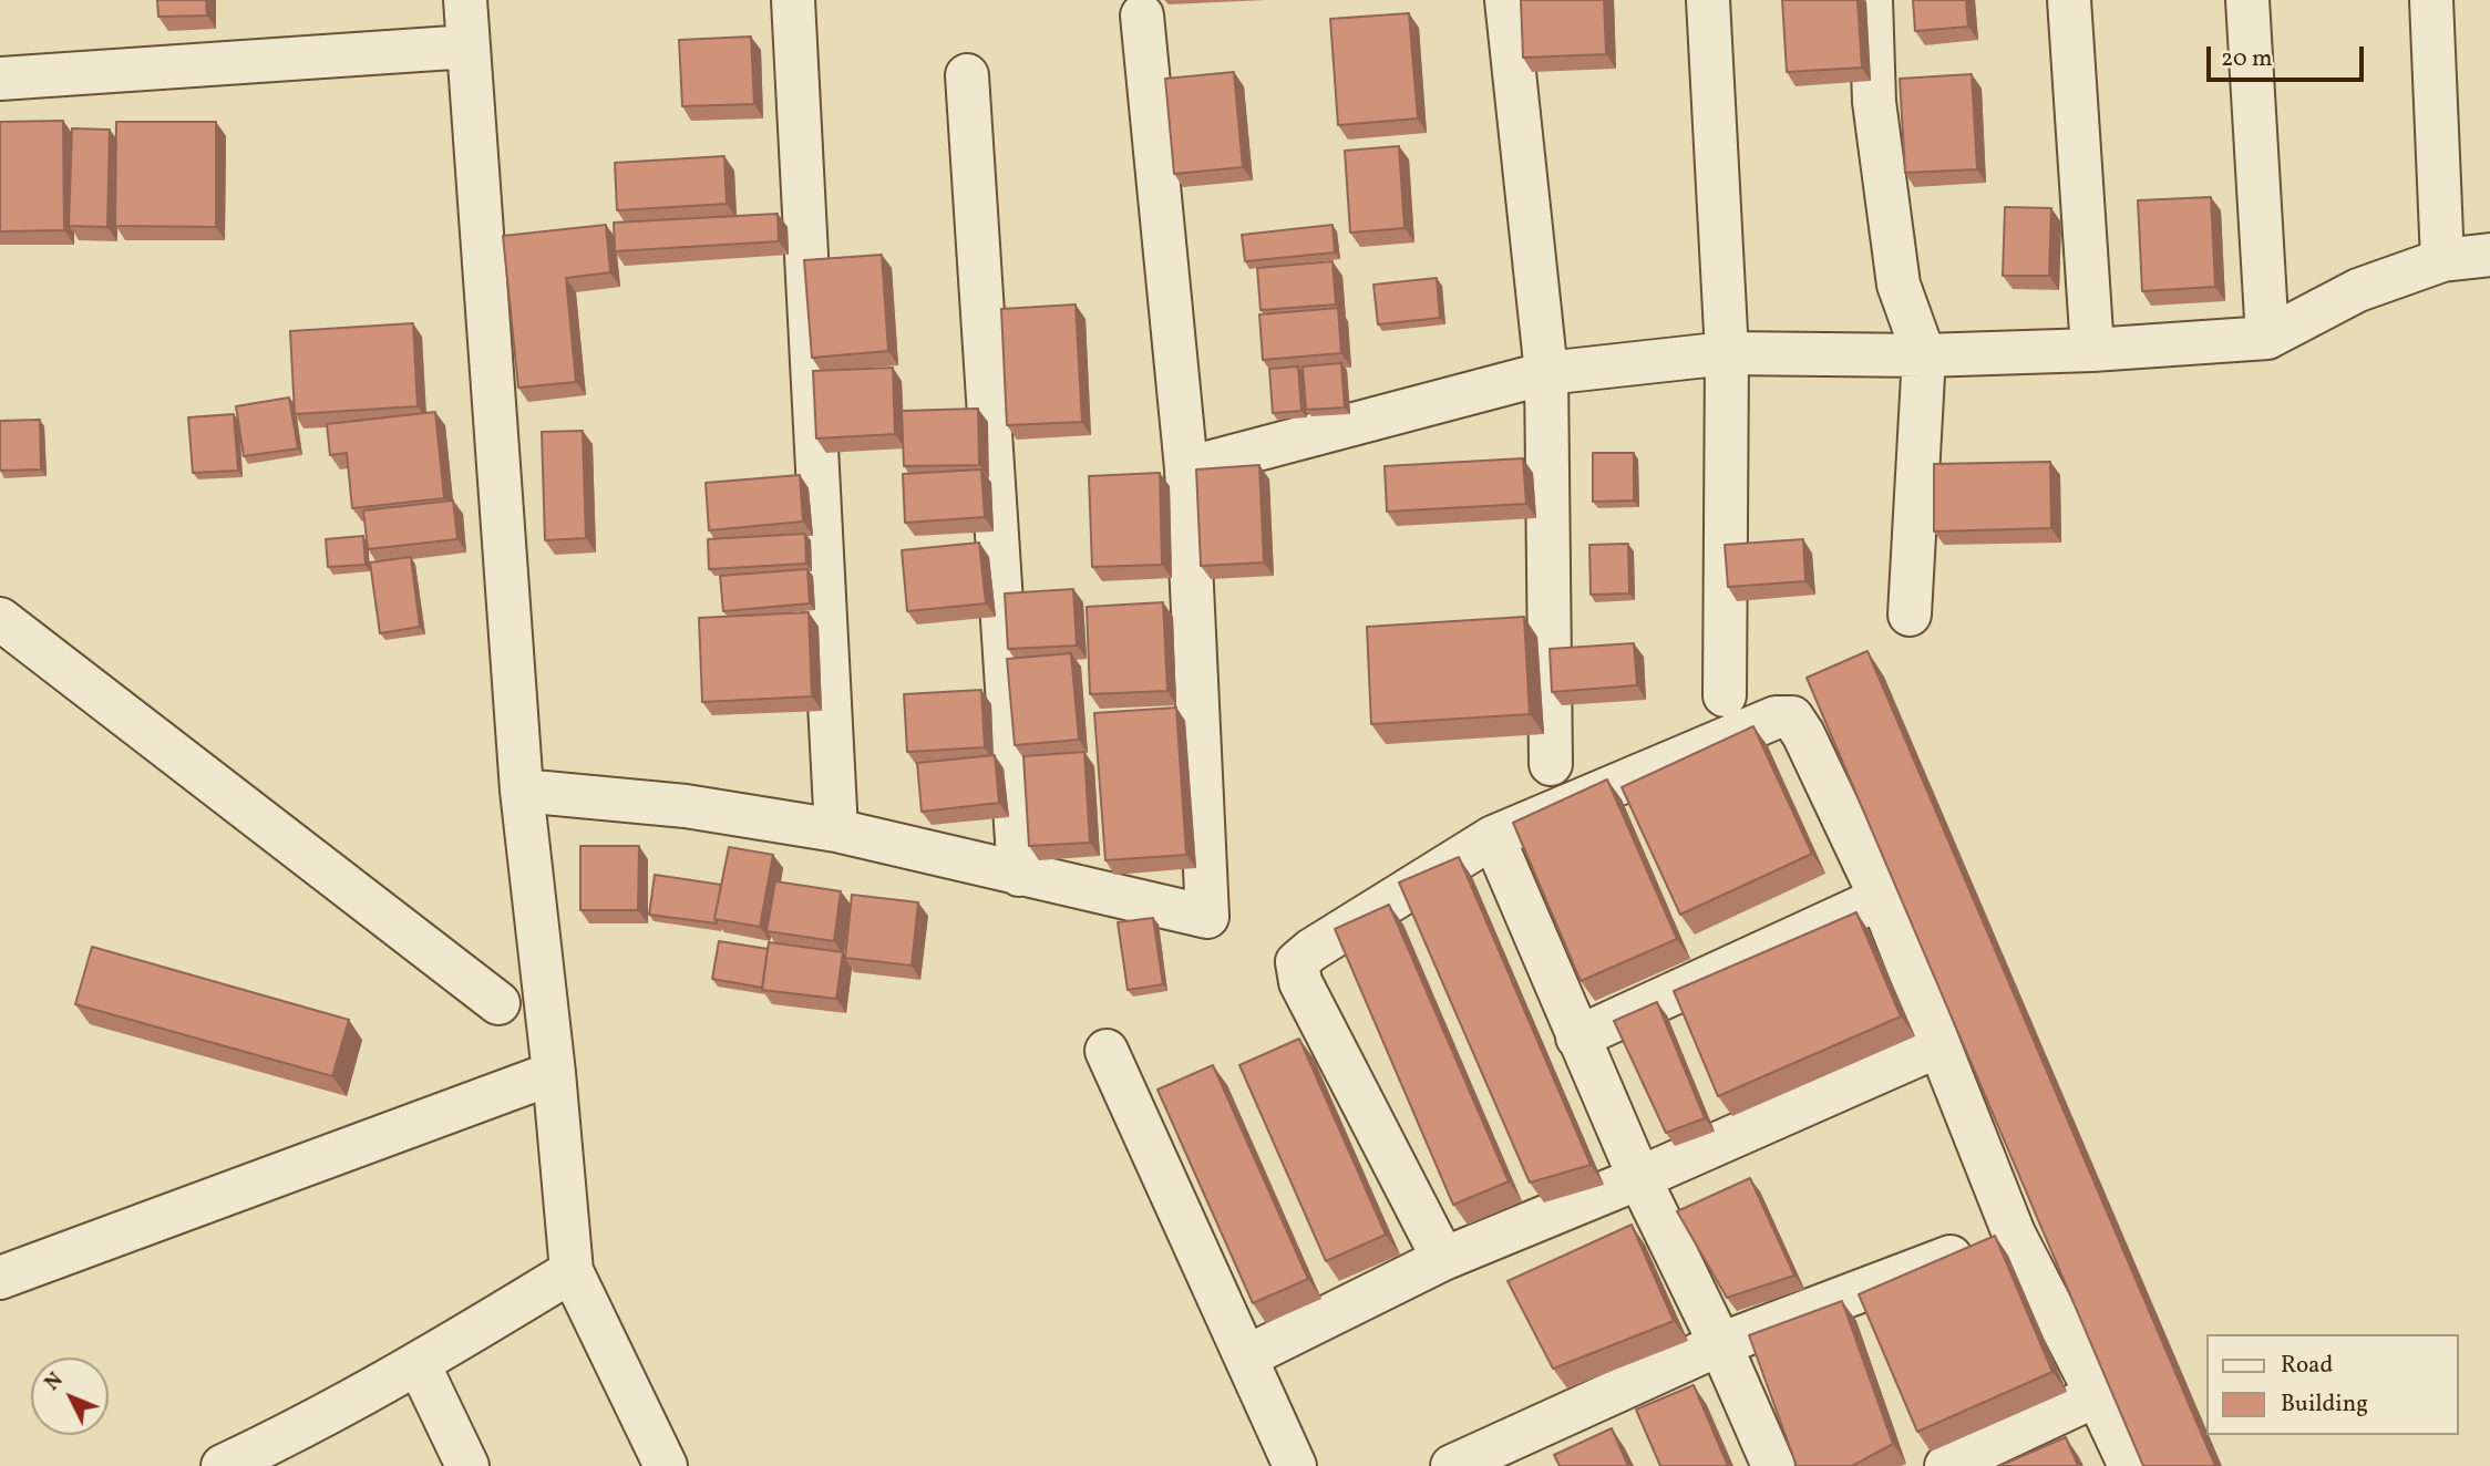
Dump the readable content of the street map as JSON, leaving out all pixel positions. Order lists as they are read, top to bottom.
{
  "legend": ["Road", "Building"],
  "scale_bar": "20 m",
  "north": "top left"
}
